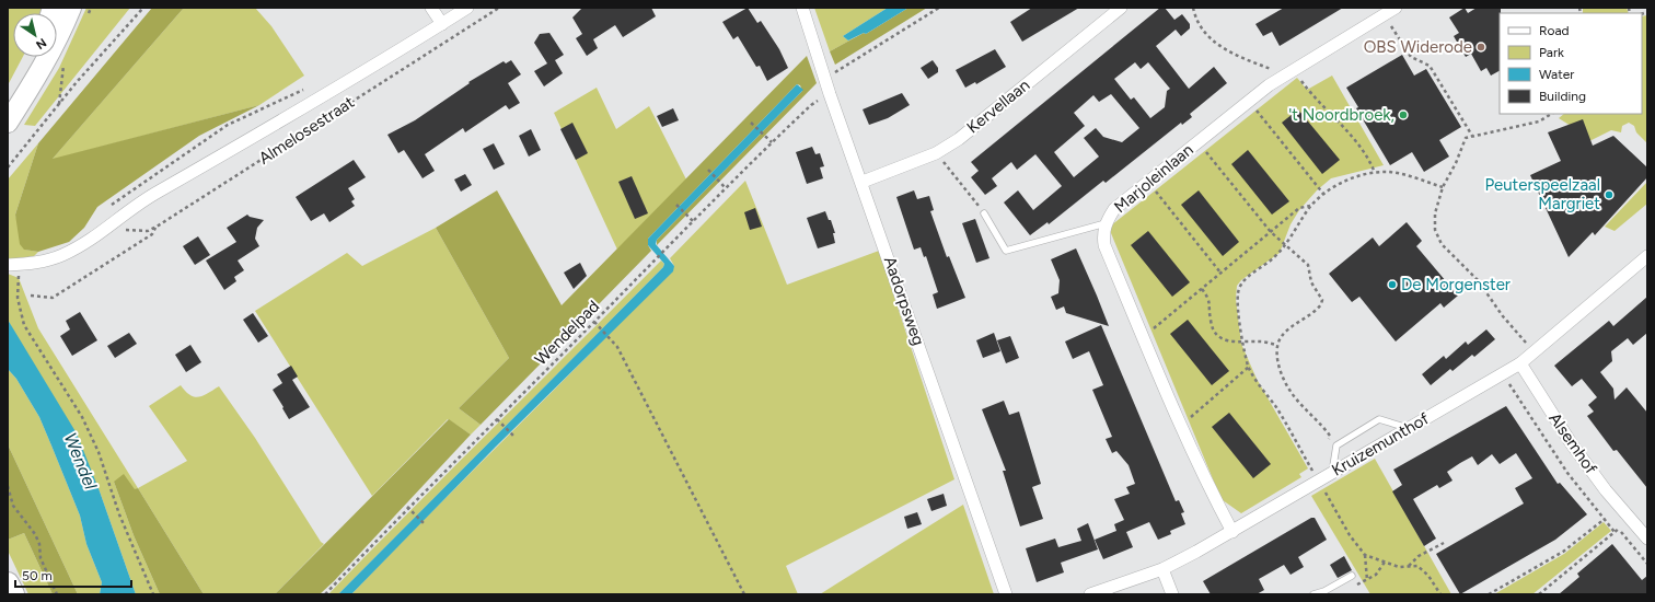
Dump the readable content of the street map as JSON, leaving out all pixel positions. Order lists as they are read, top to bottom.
{
  "streets": {
    "street": [
      "Kervellaan",
      "Almelosestraat",
      "Marjoleinlaan",
      "Aadorpsweg",
      "Alsemhof",
      "Kruizemunthof"
    ],
    "path": ["Wendelpad"]
  },
  "crossings": [
    ["Kervellaan", "Aadorpsweg"],
    ["Marjoleinlaan", "Kruizemunthof"],
    ["Aadorpsweg", "Wendelpad"],
    ["Alsemhof", "Kruizemunthof"]
  ],
  "water": ["Wendel"],
  "places": [
    "OBS Widerode",
    "'t Noordbroek,",
    "Peuterspeelzaal Margriet",
    "De Morgenster"
  ],
  "legend": [
    "Road",
    "Park",
    "Water",
    "Building"
  ],
  "scale_bar": "50 m",
  "north": "bottom right"
}
